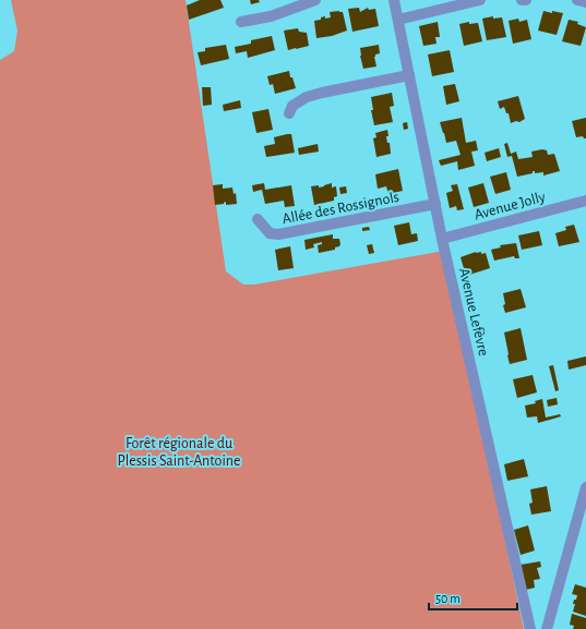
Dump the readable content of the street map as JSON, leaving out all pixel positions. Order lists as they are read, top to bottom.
{
  "streets": {
    "street": ["Avenue Jolly", "Allée des Rossignols", "Avenue Lefèvre"]
  },
  "crossings": [
    ["Avenue Jolly", "Avenue Lefèvre"],
    ["Allée des Rossignols", "Avenue Lefèvre"]
  ],
  "parks": ["Forêt régionale du Plessis Saint-Antoine"],
  "scale_bar": "50 m"
}
